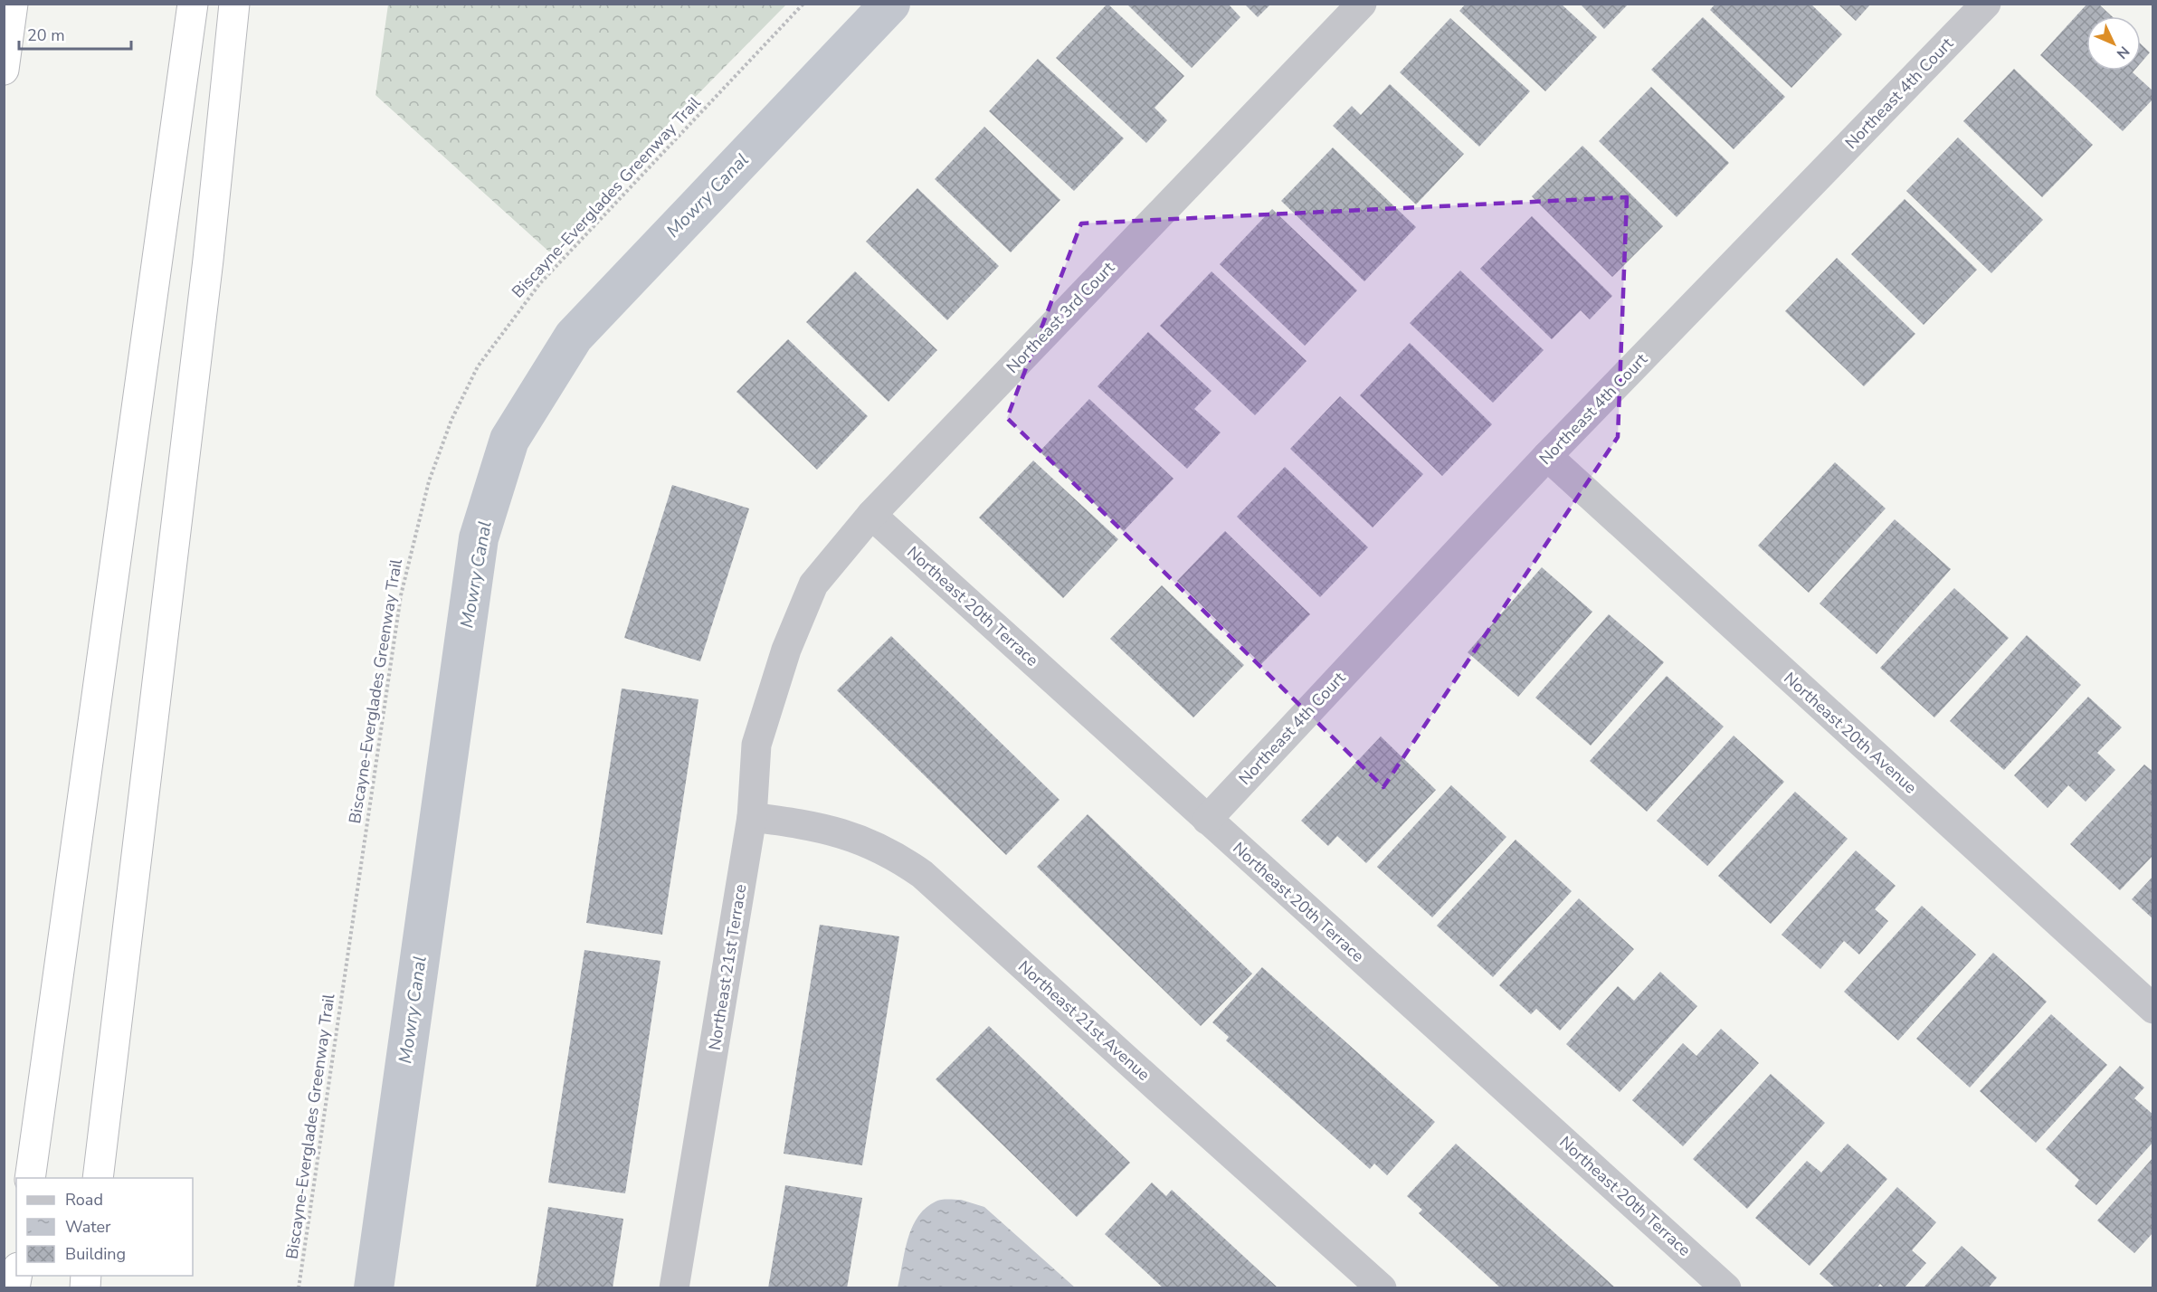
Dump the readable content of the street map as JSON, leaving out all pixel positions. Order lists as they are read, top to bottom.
{
  "streets": {
    "street": [
      "Northeast 4th Court",
      "Northeast 3rd Court",
      "Northeast 20th Terrace",
      "Northeast 20th Avenue",
      "Northeast 21st Terrace",
      "Northeast 21st Avenue"
    ],
    "path": ["Biscayne-Everglades Greenway Trail"]
  },
  "crossings": [
    ["Northeast 4th Court", "Northeast 20th Terrace"],
    ["Northeast 4th Court", "Northeast 20th Avenue"],
    ["Northeast 3rd Court", "Northeast 20th Terrace"],
    ["Northeast 3rd Court", "Northeast 21st Terrace"],
    ["Northeast 21st Terrace", "Northeast 21st Avenue"]
  ],
  "water": ["Mowry Canal"],
  "legend": ["Road", "Water", "Building"],
  "scale_bar": "20 m",
  "north": "bottom right"
}
